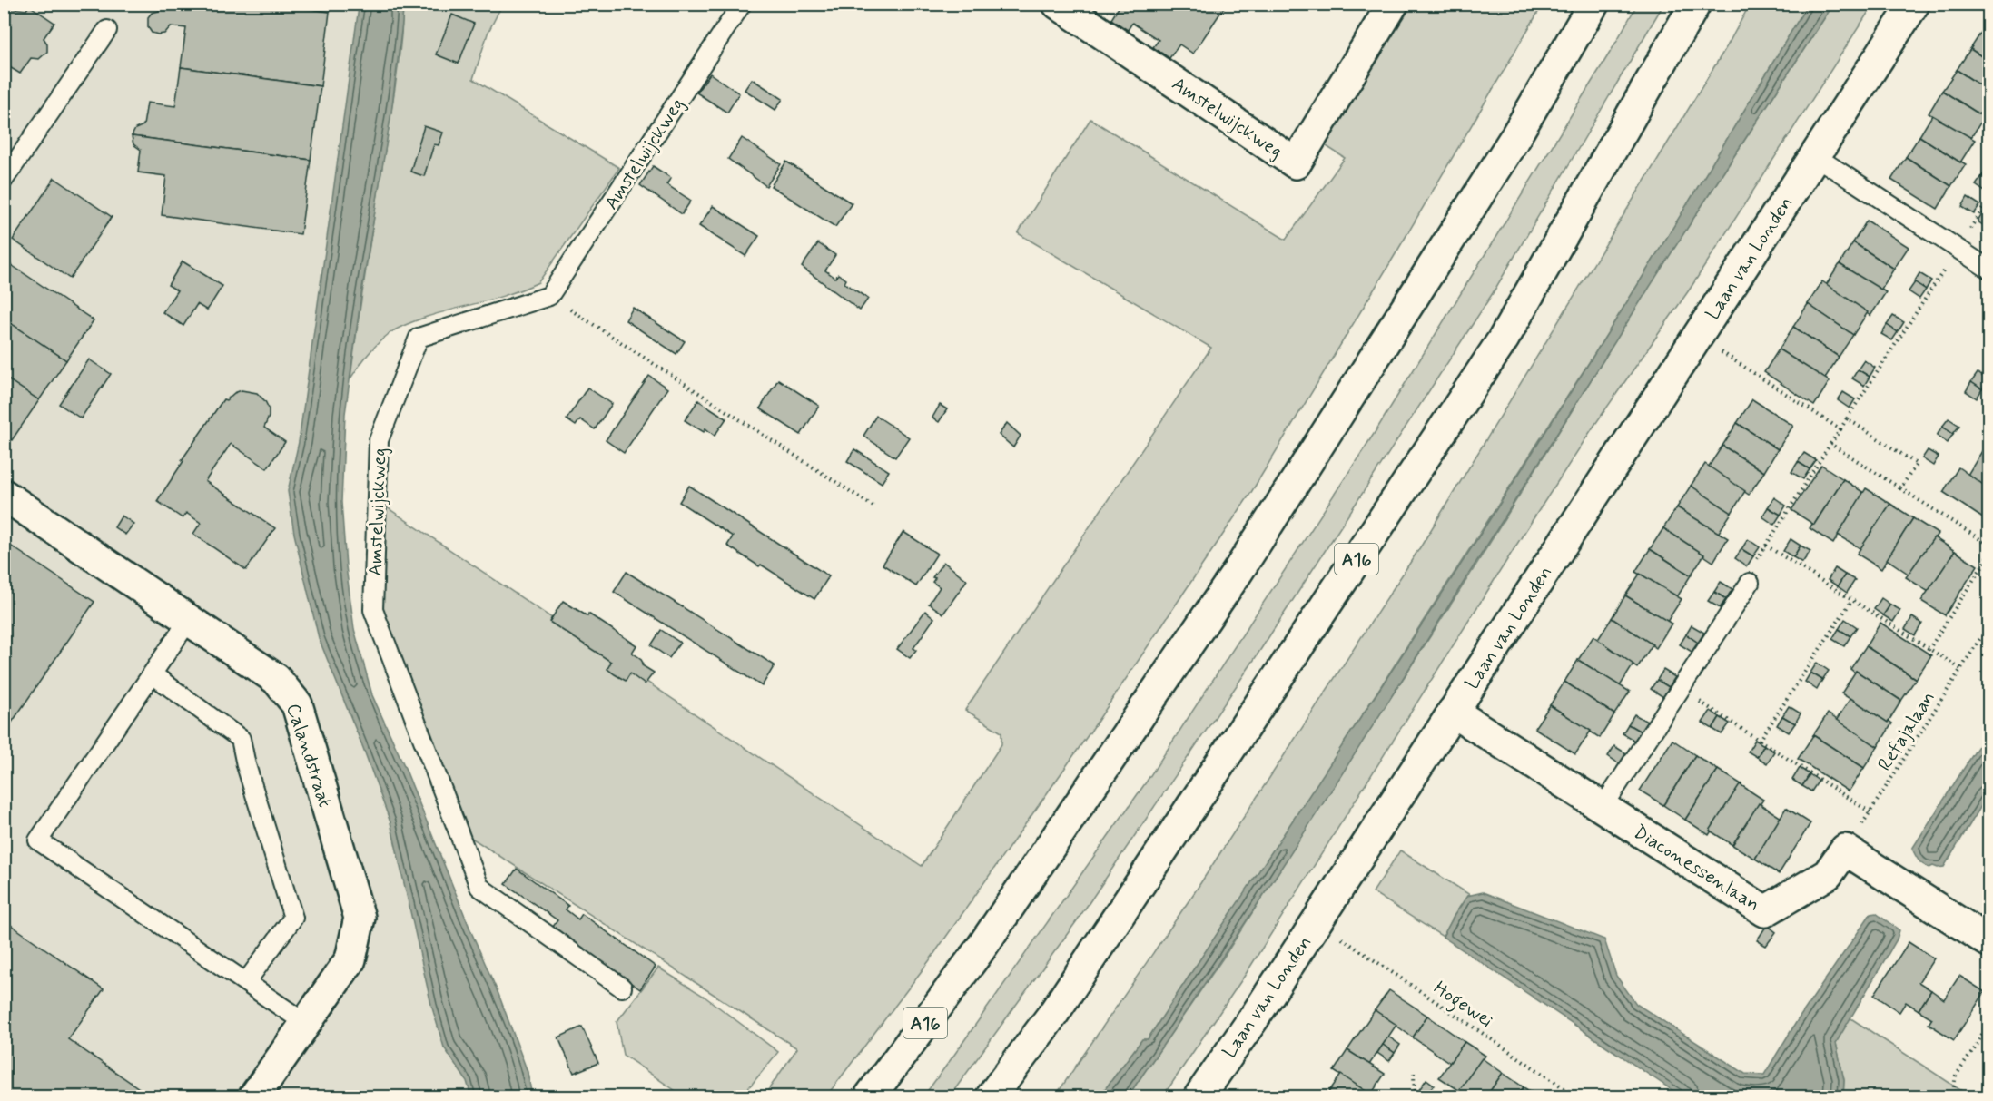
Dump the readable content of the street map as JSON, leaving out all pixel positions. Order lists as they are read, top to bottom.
{
  "streets": {
    "main road": [
      "Amstelwijckweg",
      "Laan van Londen",
      "A16",
      "Calandstraat",
      "Diaconessenlaan"
    ],
    "path": ["Refajalaan", "Hogewei"]
  },
  "crossings": [
    ["Laan van Londen", "Diaconessenlaan"],
    ["Refajalaan", "Diaconessenlaan"]
  ]
}
